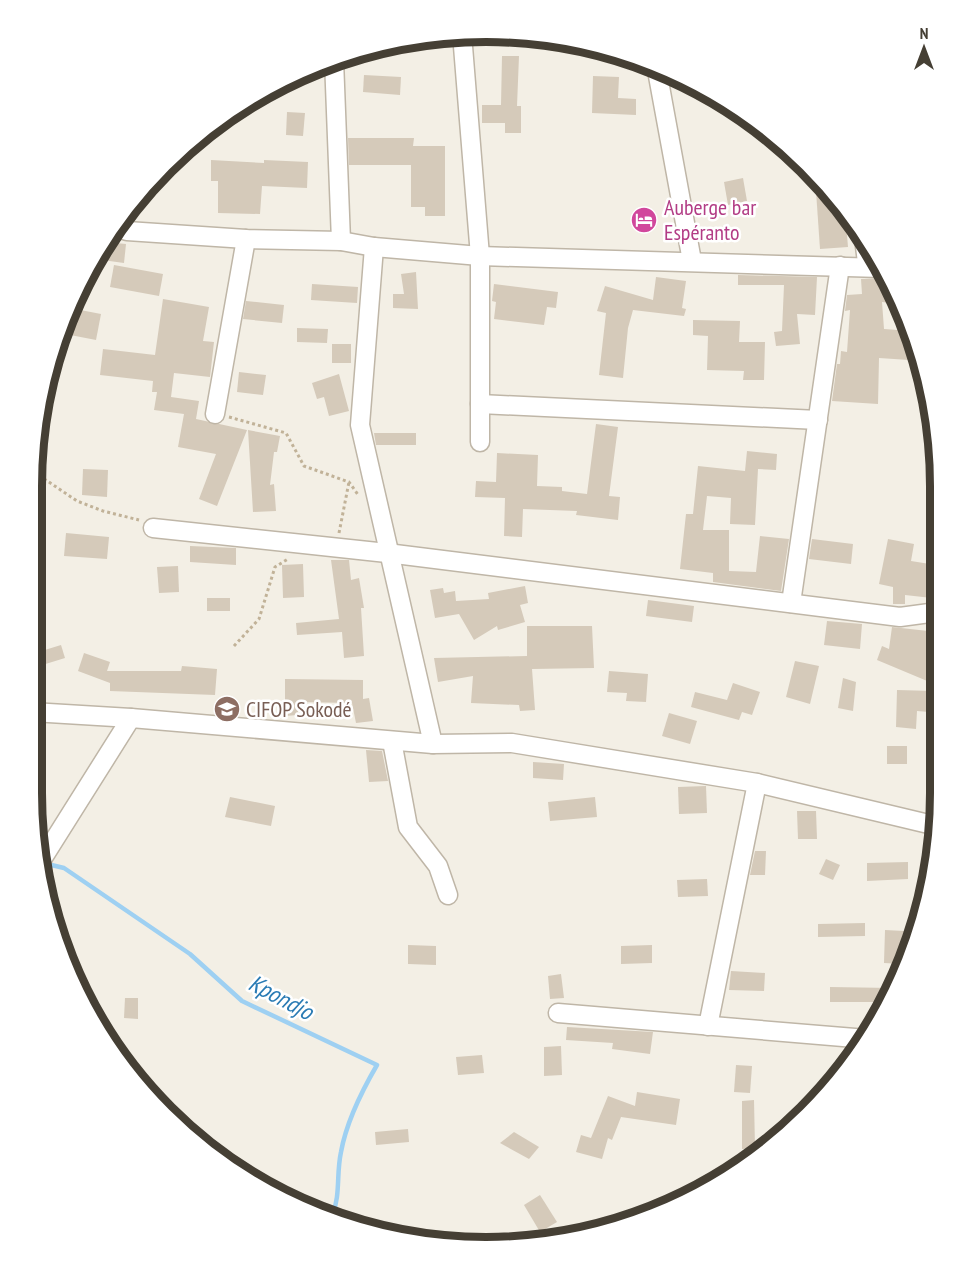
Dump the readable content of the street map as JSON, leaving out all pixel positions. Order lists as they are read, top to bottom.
{
  "water": ["Kpondjo"],
  "places": {
    "hotel": ["Auberge bar Espéranto"],
    "school or university": ["CIFOP Sokodé"]
  },
  "north": "top"
}
